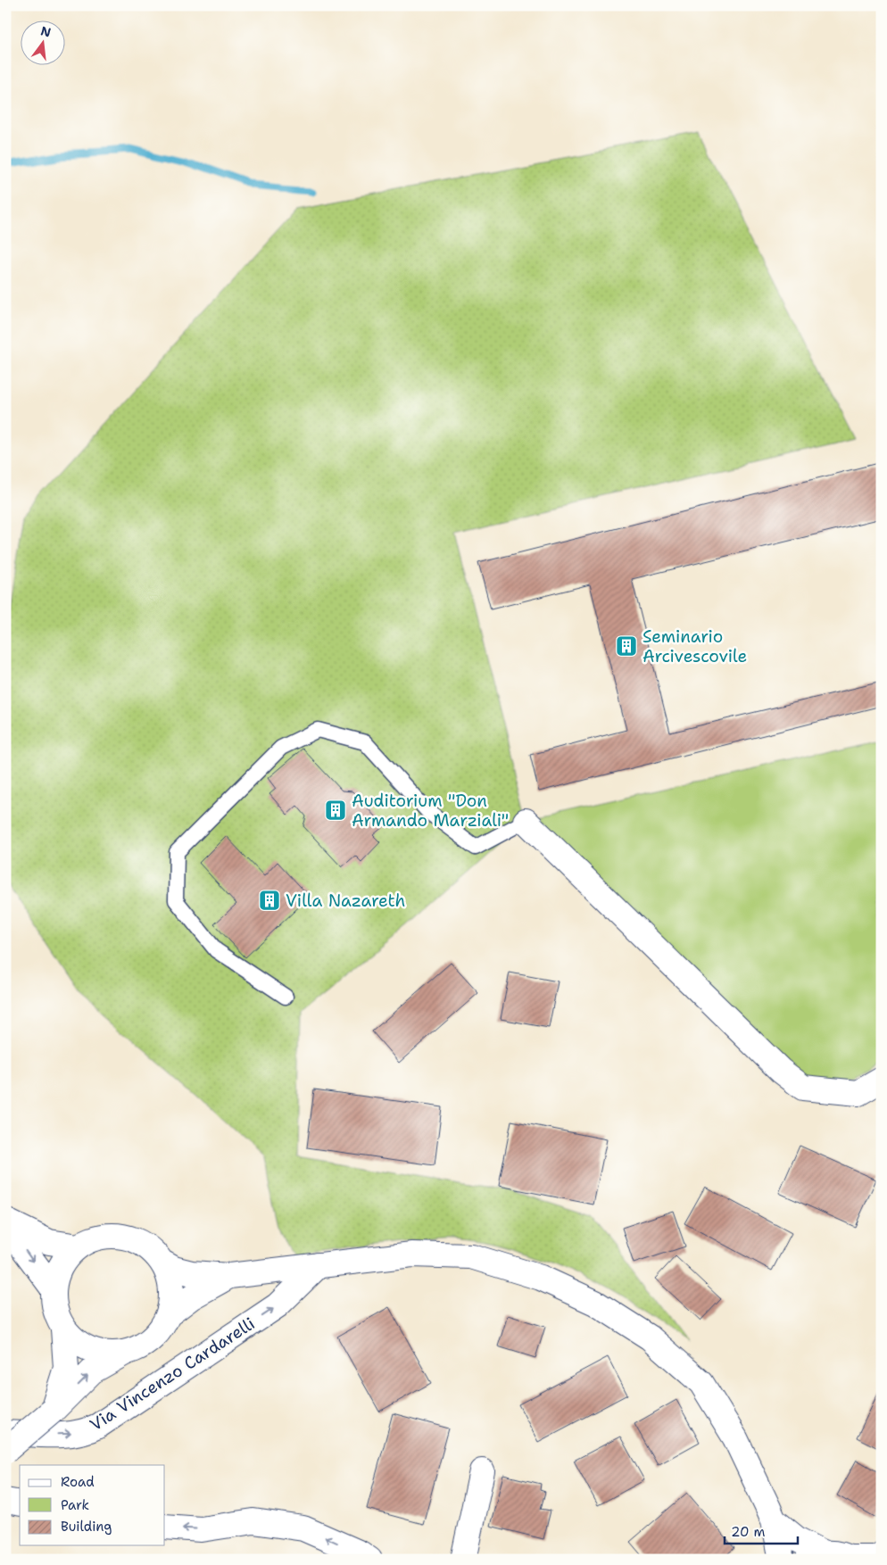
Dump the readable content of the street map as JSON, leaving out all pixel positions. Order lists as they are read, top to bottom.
{
  "streets": {
    "main road": ["Via Vincenzo Cardarelli"]
  },
  "places": {
    "building": ["Seminario Arcivescovile", "Auditorium \"Don Armando Marziali\"", "Villa Nazareth"]
  },
  "legend": ["Road", "Park", "Building"],
  "scale_bar": "20 m",
  "north": "top"
}
